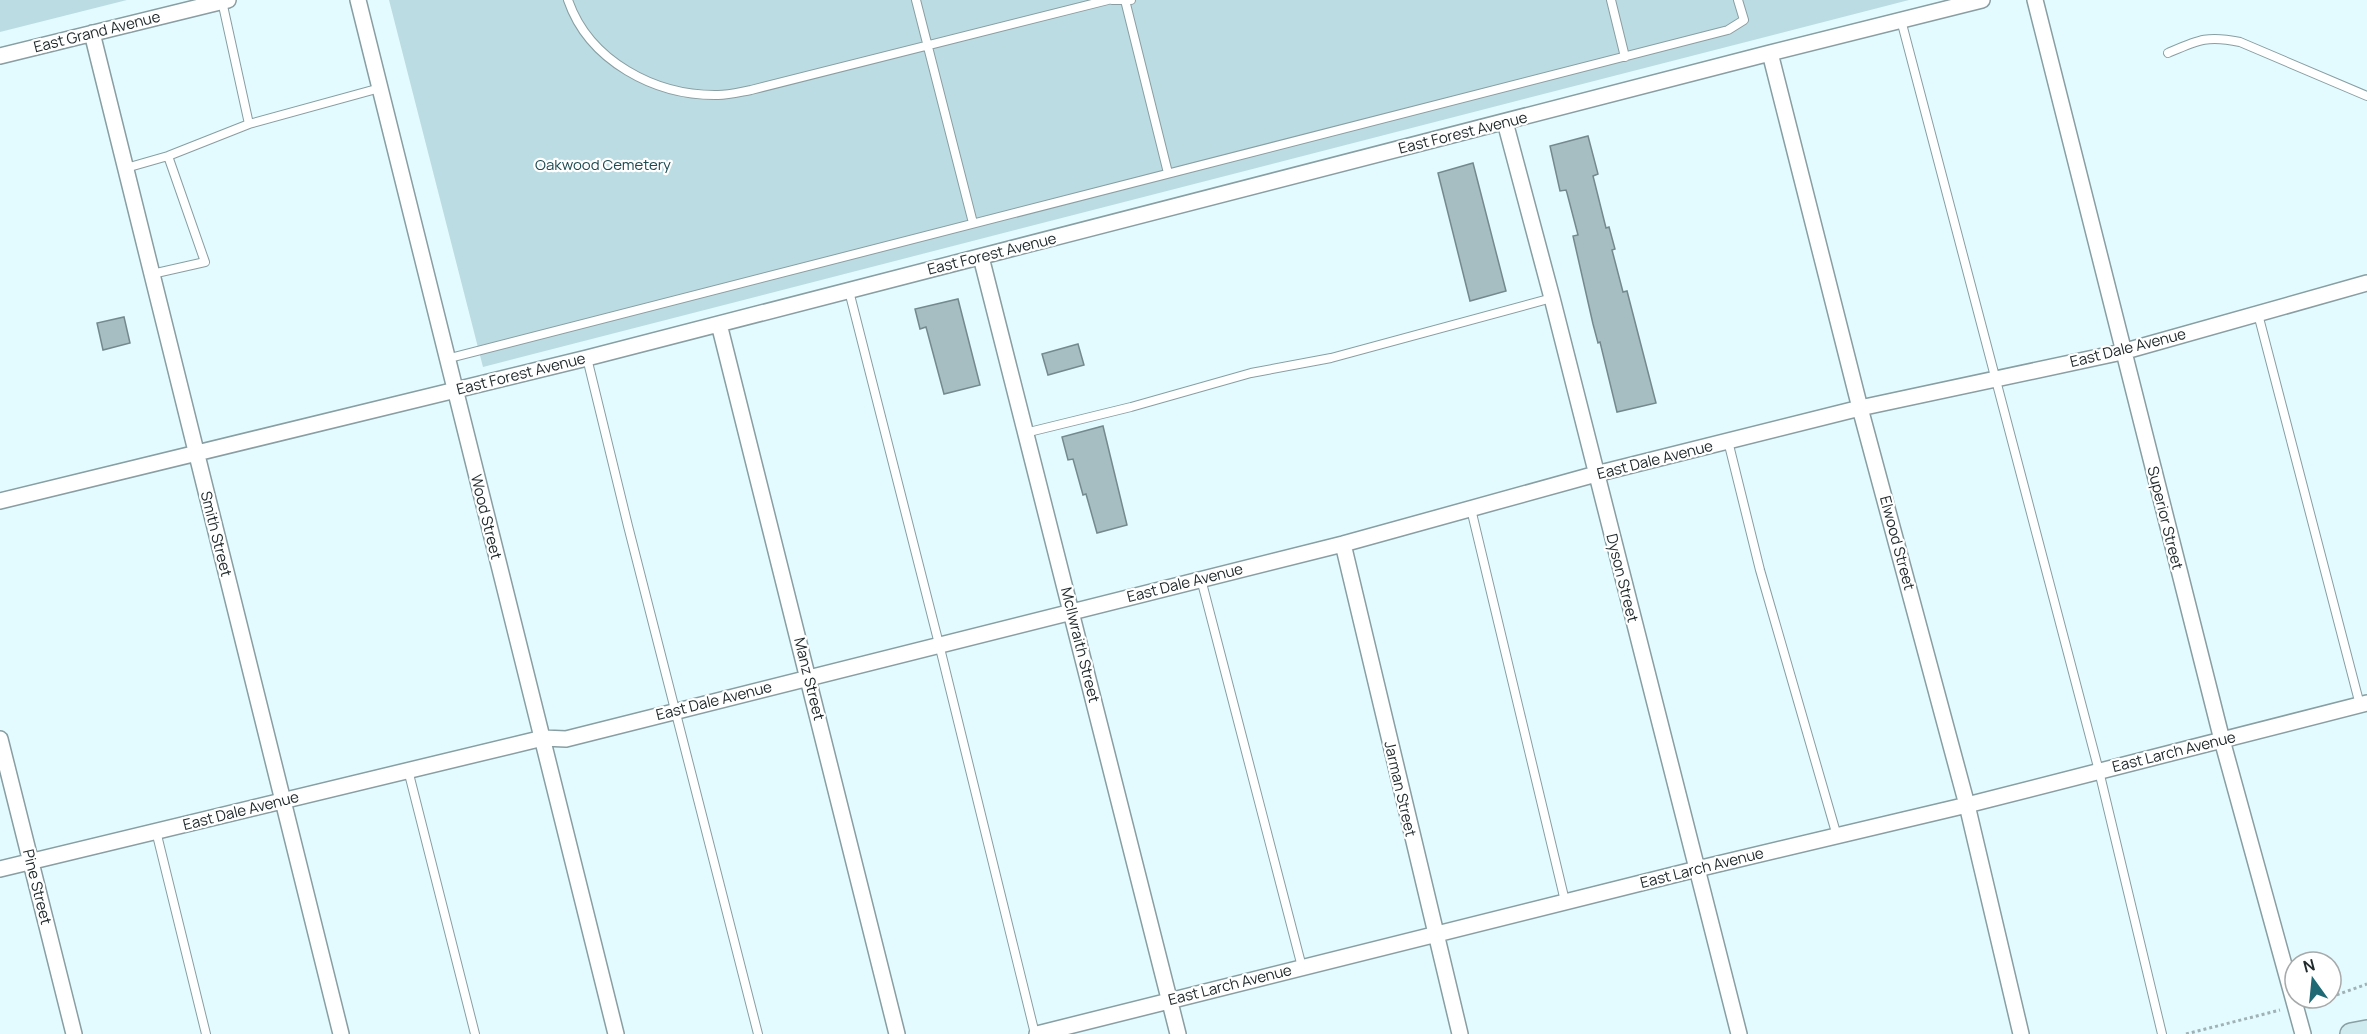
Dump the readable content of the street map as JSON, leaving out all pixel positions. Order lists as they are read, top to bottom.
{
  "streets": {
    "street": [
      "East Grand Avenue",
      "East Forest Avenue",
      "East Dale Avenue",
      "Wood Street",
      "Superior Street",
      "Smith Street",
      "Elwood Street",
      "Dyson Street",
      "McIlwraith Street",
      "Manz Street",
      "East Larch Avenue",
      "Jarman Street",
      "Pine Street"
    ]
  },
  "crossings": [
    ["East Grand Avenue", "Smith Street"],
    ["East Forest Avenue", "Wood Street"],
    ["East Forest Avenue", "Smith Street"],
    ["East Forest Avenue", "Elwood Street"],
    ["East Forest Avenue", "Dyson Street"],
    ["East Forest Avenue", "McIlwraith Street"],
    ["East Forest Avenue", "Manz Street"],
    ["East Dale Avenue", "Wood Street"],
    ["East Dale Avenue", "Superior Street"],
    ["East Dale Avenue", "Smith Street"],
    ["East Dale Avenue", "Elwood Street"],
    ["East Dale Avenue", "Dyson Street"],
    ["East Dale Avenue", "McIlwraith Street"],
    ["East Dale Avenue", "Manz Street"],
    ["East Dale Avenue", "Jarman Street"],
    ["East Dale Avenue", "Pine Street"],
    ["Superior Street", "East Larch Avenue"],
    ["Elwood Street", "East Larch Avenue"],
    ["Dyson Street", "East Larch Avenue"],
    ["McIlwraith Street", "East Larch Avenue"],
    ["East Larch Avenue", "Jarman Street"]
  ],
  "parks": ["Oakwood Cemetery"],
  "north": "top"
}
